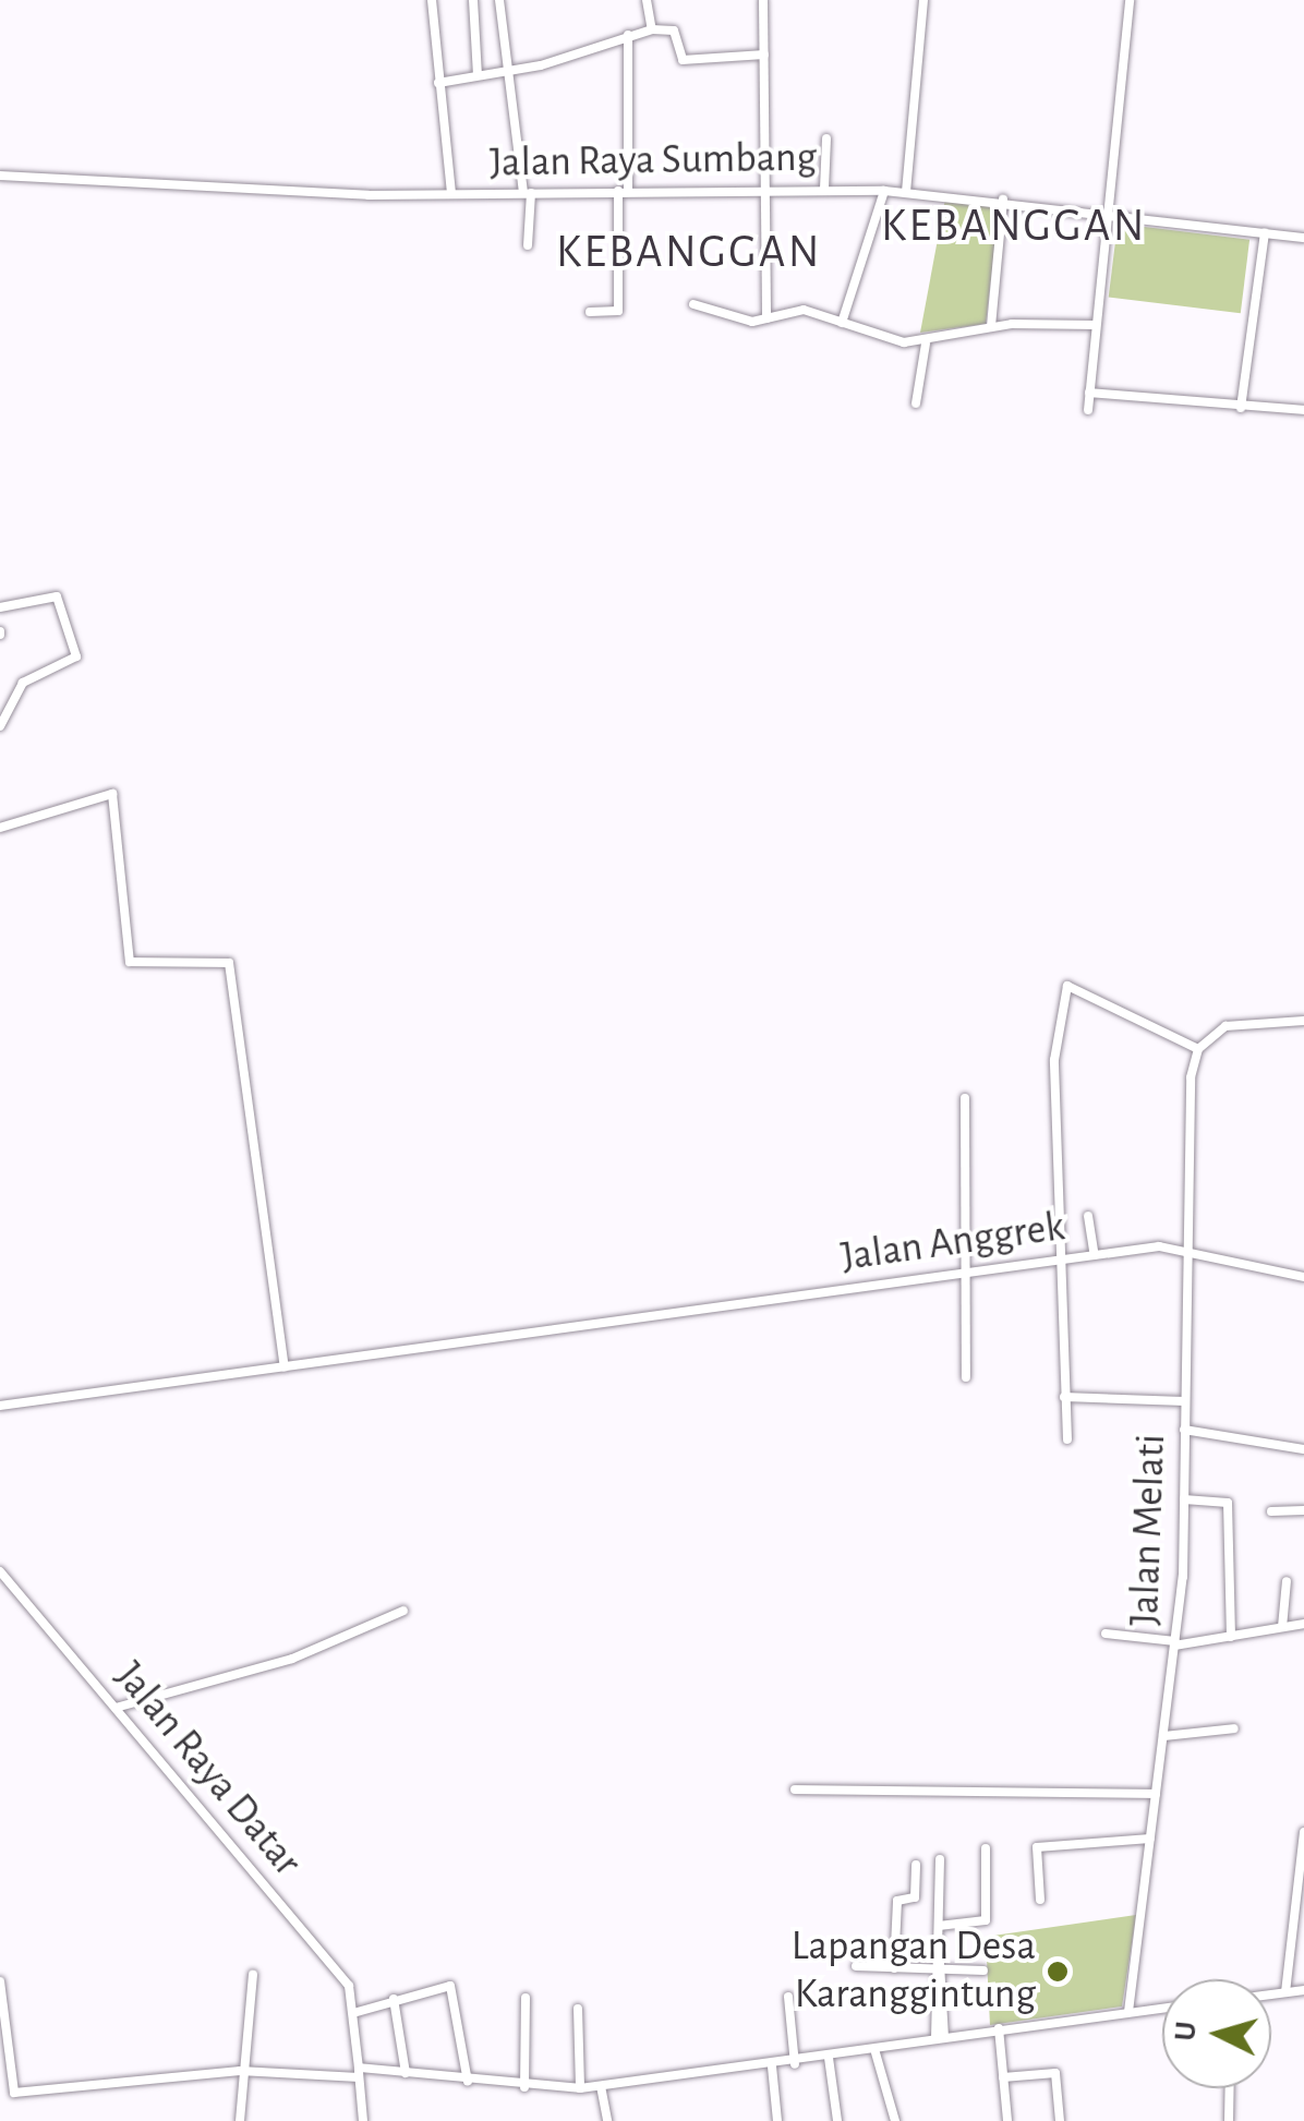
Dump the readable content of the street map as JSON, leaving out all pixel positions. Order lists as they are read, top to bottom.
{
  "streets": {
    "street": [
      "Jalan Raya Sumbang",
      "Jalan Anggrek",
      "Jalan Melati",
      "Jalan Raya Datar"
    ]
  },
  "crossings": [
    ["Jalan Anggrek", "Jalan Melati"]
  ],
  "districts": ["KEBANGGAN", "KEBANGGAN"],
  "places": ["Lapangan Desa Karanggintung"],
  "north": "left"
}
